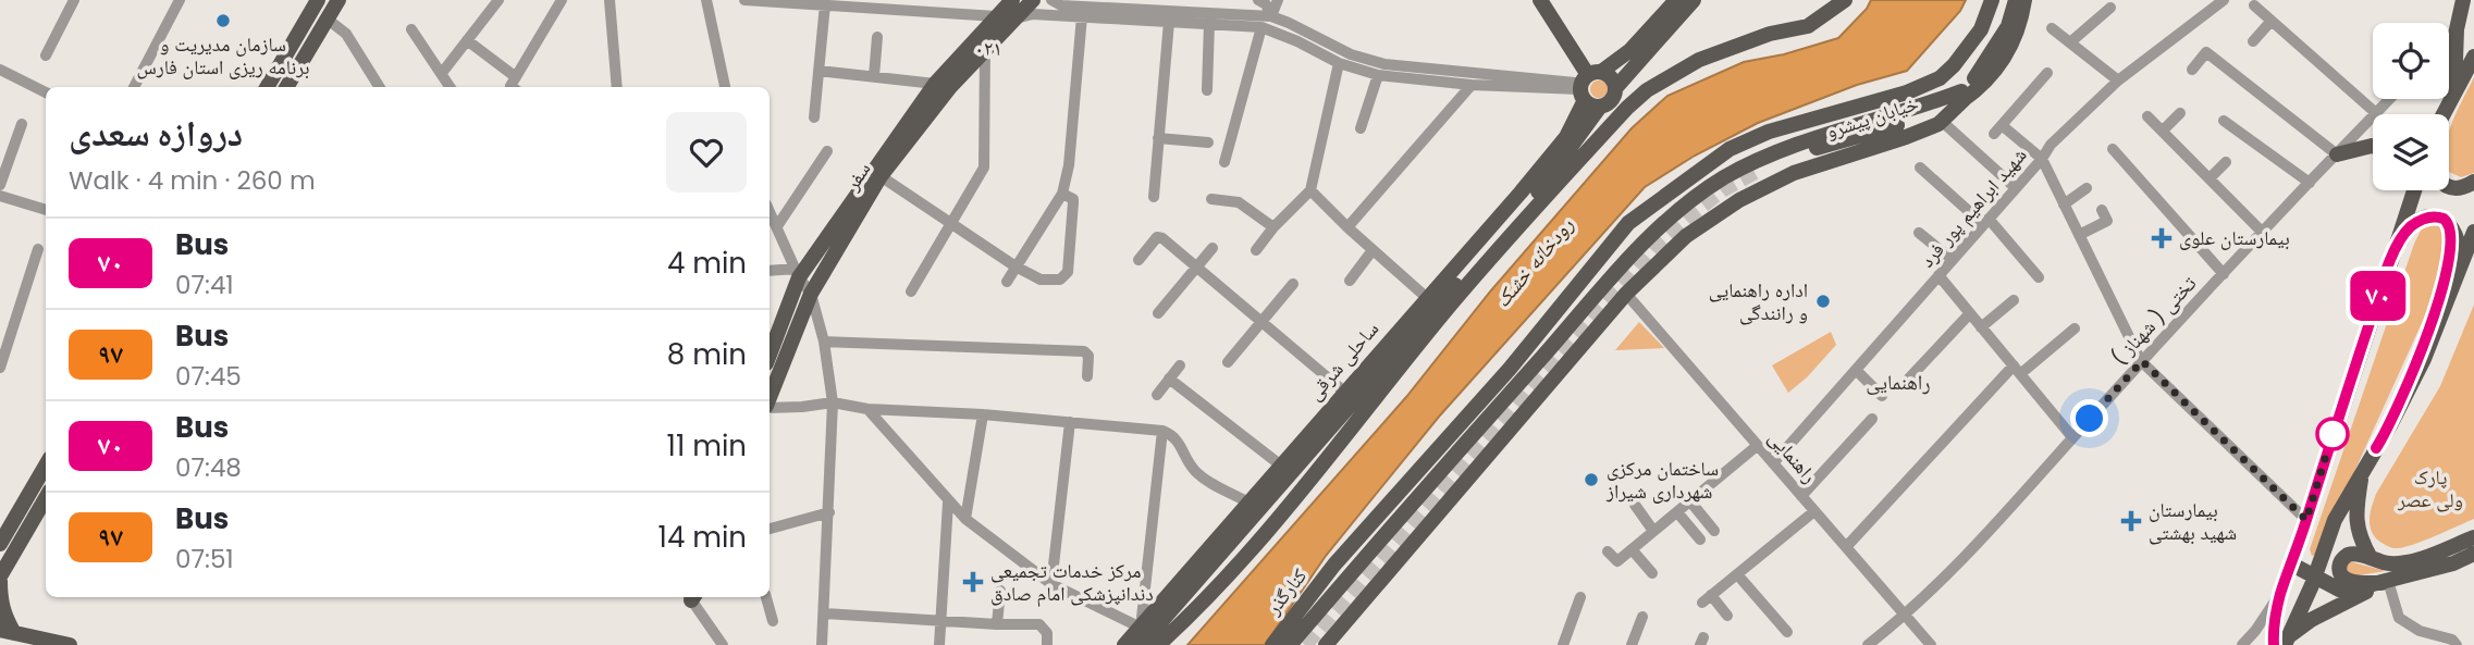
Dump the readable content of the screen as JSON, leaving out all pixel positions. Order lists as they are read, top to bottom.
{
  "streets": {
    "main road": [
      "خیابان پیشرو",
      "سفر",
      "ساحلی شرقی",
      "کنارگذر"
    ],
    "street": ["شهید ابراهیم پور فرد", "تختی ( شهناز )", "راهنمایی"]
  },
  "crossings": [
    ["شهید ابراهیم پور فرد", "راهنمایی"],
    ["تختی ( شهناز )", "راهنمایی"]
  ],
  "districts": ["۰۲۱", "راهنمایی"],
  "water": ["رودخانه خشک"],
  "parks": ["پارک ولی عصر"],
  "places": {
    "other": ["سازمان مدیریت و برنامه ریزی استان فارس", "اداره راهنمایی و رانندگی", "ساختمان مرکزی شهرداری شیراز"],
    "health": ["بیمارستان علوی", "بیمارستان شهید بهشتی", "مرکز خدمات تجمیعی دندانپزشکی امام صادق"]
  },
  "lines": ["bus line ۷۰"],
  "page": {
    "on_map": "۷۰",
    "heading": ["دروازه سعدی", "Walk · 4 min · 260 m"],
    "list": [
      {
        "mark": "۷۰",
        "name": "Bus",
        "note": "07:41",
        "value": "4 min"
      },
      {
        "mark": "۹۷",
        "name": "Bus",
        "note": "07:45",
        "value": "8 min"
      },
      {
        "mark": "۷۰",
        "name": "Bus",
        "note": "07:48",
        "value": "11 min"
      },
      {
        "mark": "۹۷",
        "name": "Bus",
        "note": "07:51",
        "value": "14 min"
      }
    ]
  }
}
